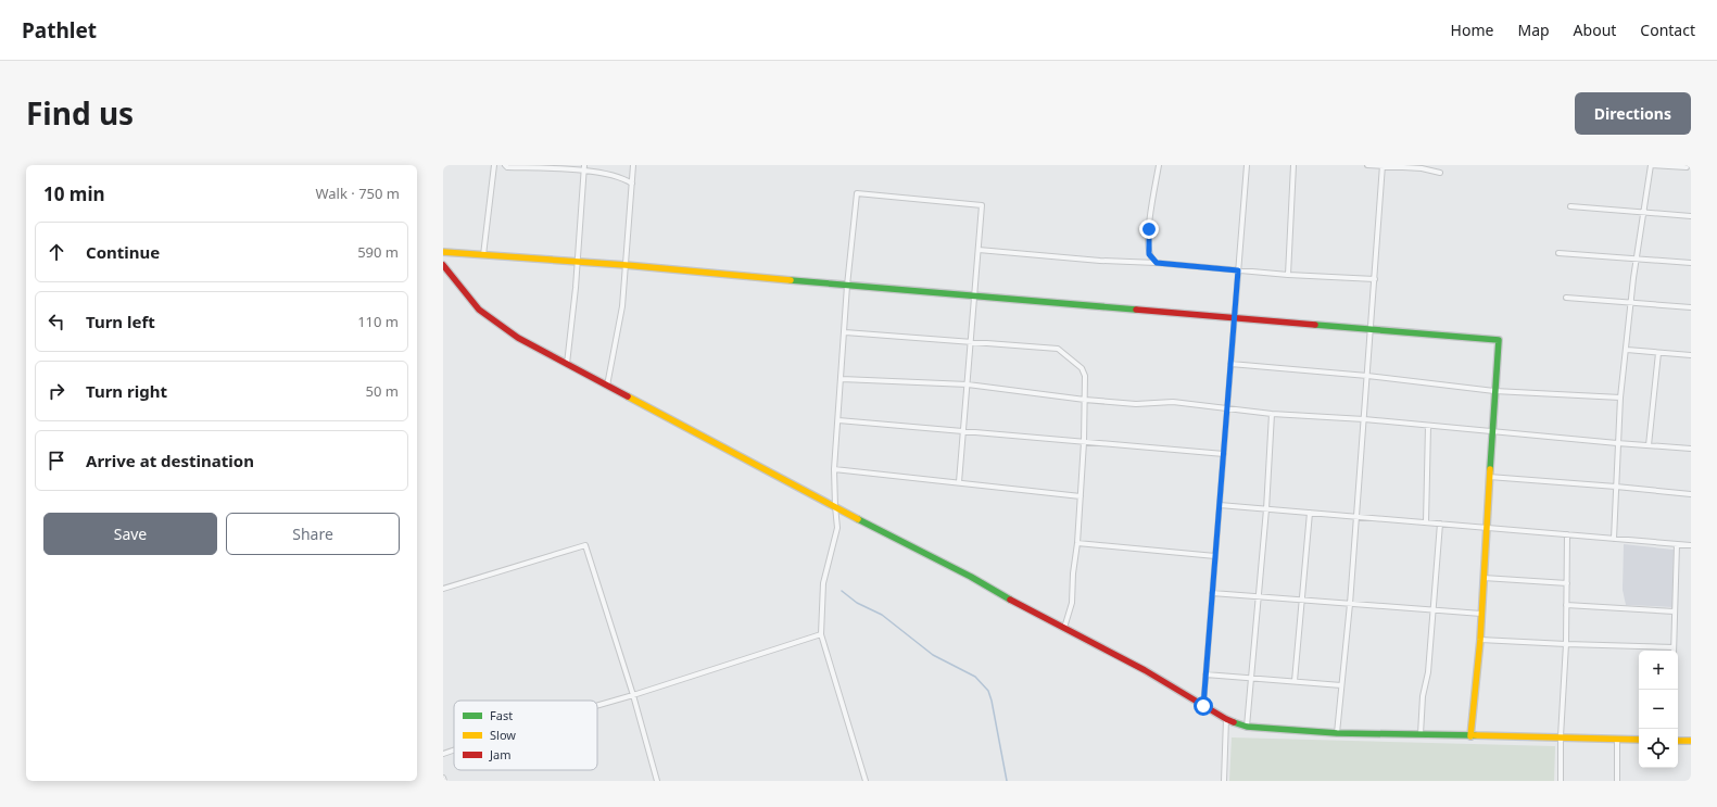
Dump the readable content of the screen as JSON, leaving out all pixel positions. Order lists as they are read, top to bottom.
{
  "legend": ["Fast", "Slow", "Jam"],
  "page": {
    "header": "Pathlet",
    "nav": [
      "Home",
      "Map",
      "About",
      "Contact"
    ],
    "title": "Find us",
    "buttons": [
      "Directions",
      ["Save", "Share"]
    ],
    "heading": ["10 min", "Walk · 750 m"],
    "list": [
      ["Continue", "590 m"],
      ["Turn left", "110 m"],
      ["Turn right", "50 m"],
      "Arrive at destination"
    ],
    "map_buttons": ["+", "−"]
  }
}
